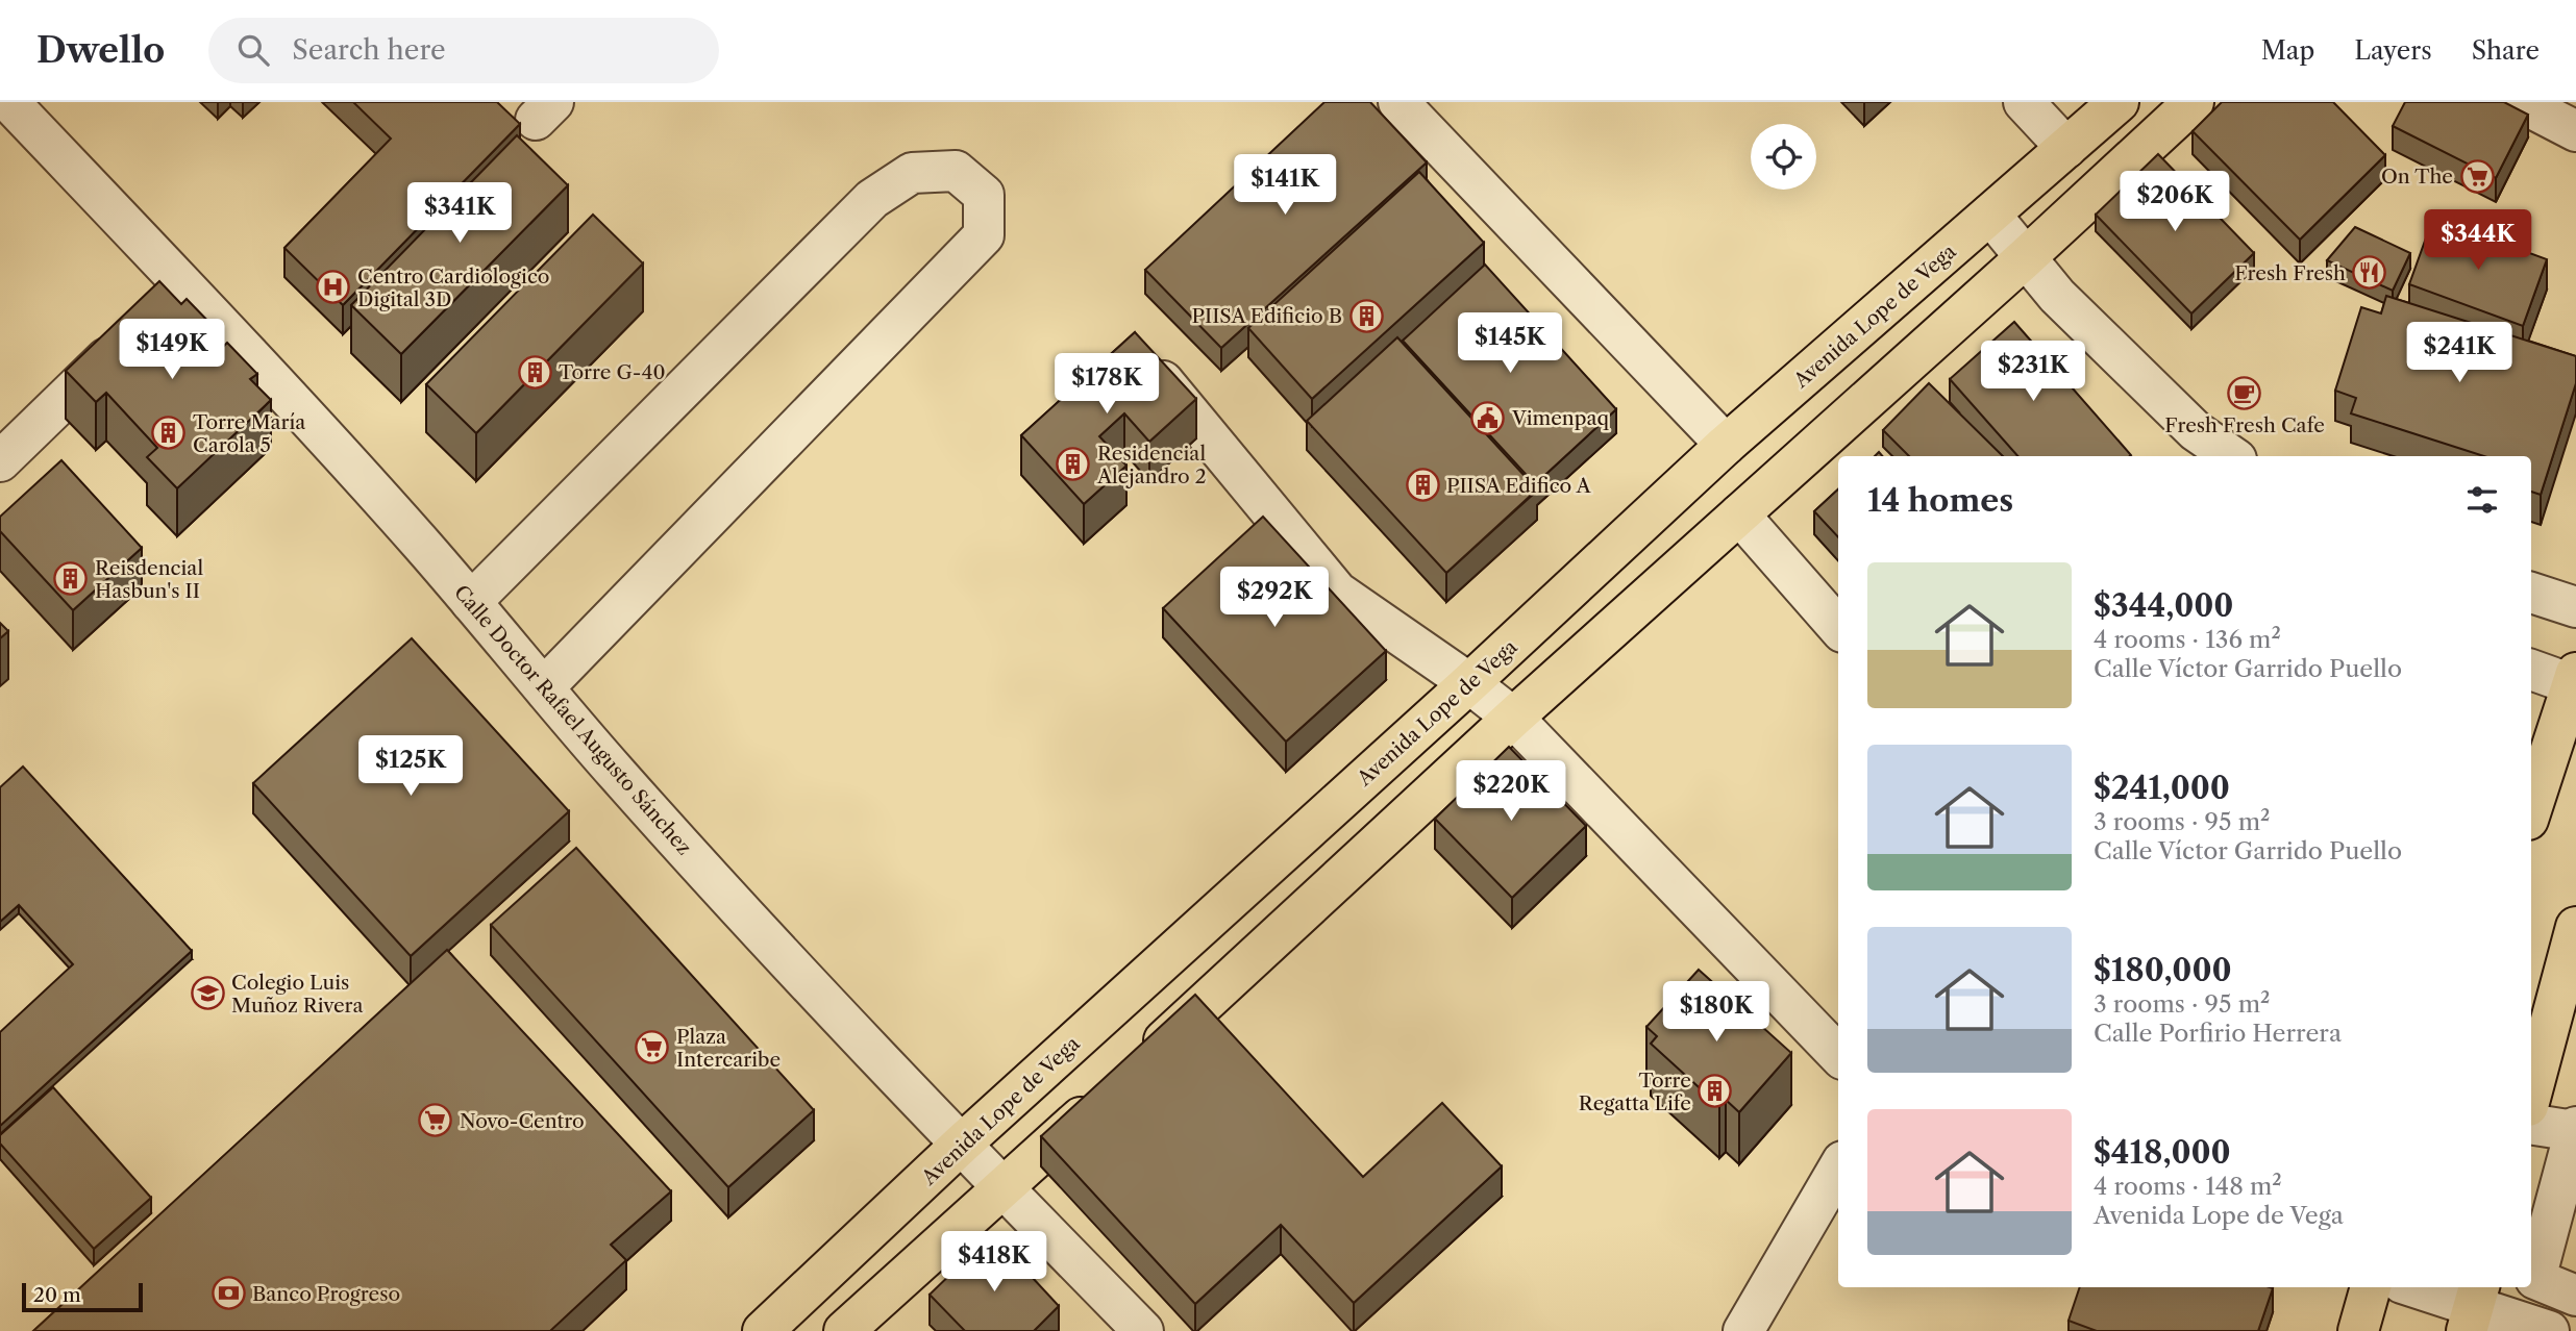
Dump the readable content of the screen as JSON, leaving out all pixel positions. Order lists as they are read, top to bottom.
{
  "streets": {
    "main road": ["Avenida Lope de Vega"],
    "street": ["Calle Doctor Rafael Augusto Sánchez"]
  },
  "crossings": [
    ["Avenida Lope de Vega", "Calle Doctor Rafael Augusto Sánchez"]
  ],
  "places": {
    "supermarket": ["On The", "Plaza Intercaribe", "Novo-Centro"],
    "restaurant": ["Fresh Fresh"],
    "hospital": ["Centro Cardiologico Digital 3D"],
    "building": [
      "PIISA Edificio B",
      "Torre G-40",
      "Torre María Carola 5",
      "Residencial Alejandro 2",
      "PIISA Edifico A",
      "Reisdencial Hasbun's II",
      "Torre Regatta Life"
    ],
    "cafe": ["Fresh Fresh Cafe"],
    "public building": ["Vimenpaq"],
    "school or university": ["Colegio Luis Muñoz Rivera"],
    "bank": ["Banco Progreso"]
  },
  "scale_bar": "20 m",
  "page": {
    "header": "Dwello",
    "search": "Search here",
    "nav": ["Map", "Layers", "Share"],
    "price": [
      "$141K",
      "$206K",
      "$341K",
      "$344K",
      "$145K",
      "$149K",
      "$241K",
      "$231K",
      "$178K",
      "$292K",
      "$125K",
      "$220K",
      "$180K",
      "$418K"
    ],
    "heading": "14 homes",
    "list": [
      {
        "name": "$344,000",
        "note": "4 rooms · 136 m² · Calle Víctor Garrido Puello"
      },
      {
        "name": "$241,000",
        "note": "3 rooms · 95 m² · Calle Víctor Garrido Puello"
      },
      {
        "name": "$180,000",
        "note": "3 rooms · 95 m² · Calle Porfirio Herrera"
      },
      {
        "name": "$418,000",
        "note": "4 rooms · 148 m² · Avenida Lope de Vega"
      }
    ],
    "scale": "20 m"
  }
}
